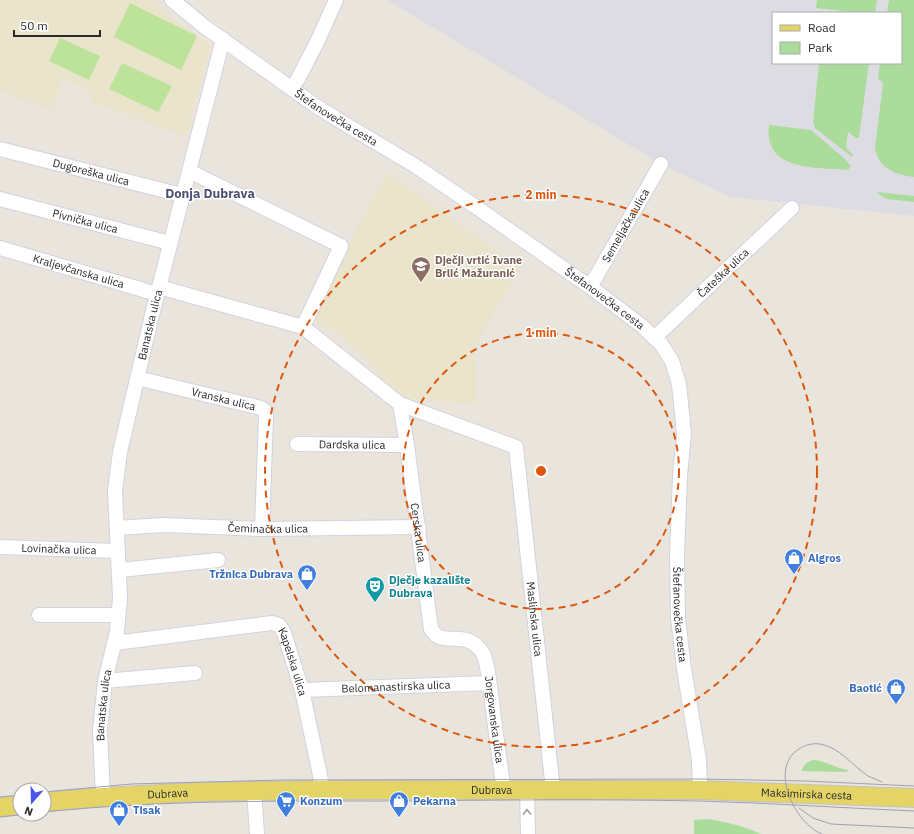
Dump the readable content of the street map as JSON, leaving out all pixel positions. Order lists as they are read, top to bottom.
{
  "streets": {
    "main road": ["Dubrava", "Maksimirska cesta"],
    "street": [
      "Štefanovečka cesta",
      "Dugoreška ulica",
      "Pivnička ulica",
      "Semeljačka ulica",
      "Kraljevčanska ulica",
      "Čateška ulica",
      "Banatska ulica",
      "Vranska ulica",
      "Dardska ulica",
      "Čeminačka ulica",
      "Cerska ulica",
      "Lovinačka ulica",
      "Maslinska ulica",
      "Kapelska ulica",
      "Belomanastirska ulica",
      "Jorgovanska ulica"
    ]
  },
  "crossings": [
    ["Štefanovečka cesta", "Semeljačka ulica"],
    ["Štefanovečka cesta", "Čateška ulica"],
    ["Štefanovečka cesta", "Banatska ulica"],
    ["Štefanovečka cesta", "Dubrava"],
    ["Štefanovečka cesta", "Maksimirska cesta"],
    ["Dugoreška ulica", "Banatska ulica"],
    ["Pivnička ulica", "Banatska ulica"],
    ["Kraljevčanska ulica", "Banatska ulica"],
    ["Banatska ulica", "Vranska ulica"],
    ["Banatska ulica", "Čeminačka ulica"],
    ["Banatska ulica", "Lovinačka ulica"],
    ["Banatska ulica", "Kapelska ulica"],
    ["Banatska ulica", "Dubrava"],
    ["Vranska ulica", "Čeminačka ulica"],
    ["Dardska ulica", "Cerska ulica"],
    ["Čeminačka ulica", "Cerska ulica"],
    ["Cerska ulica", "Maslinska ulica"],
    ["Cerska ulica", "Jorgovanska ulica"],
    ["Maslinska ulica", "Dubrava"],
    ["Kapelska ulica", "Belomanastirska ulica"],
    ["Kapelska ulica", "Dubrava"],
    ["Belomanastirska ulica", "Jorgovanska ulica"],
    ["Jorgovanska ulica", "Dubrava"],
    ["Dubrava", "Maksimirska cesta"]
  ],
  "districts": ["Donja Dubrava"],
  "places": {
    "school or university": ["Dječji vrtić Ivane Brlić Mažuranić"],
    "shop": [
      "Algros",
      "Tržnica Dubrava",
      "Baotić",
      "Pekarna",
      "Tisak"
    ],
    "theatre": ["Dječje kazalište Dubrava"],
    "supermarket": ["Konzum"]
  },
  "legend": ["Road", "Park"],
  "scale_bar": "50 m",
  "north": "bottom",
  "rings": ["2 min", "1 min"]
}
